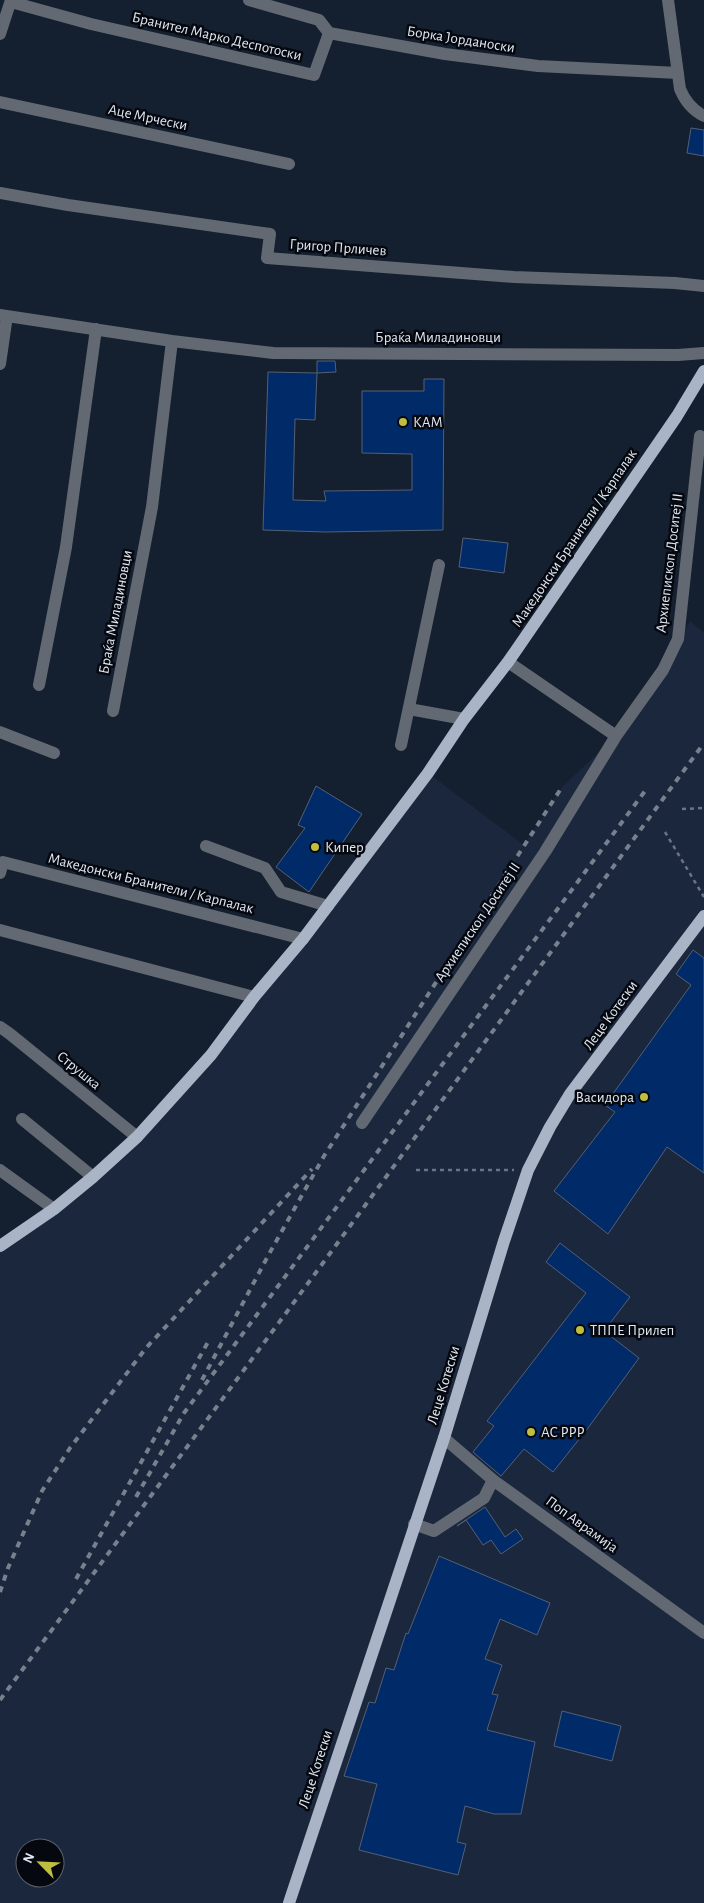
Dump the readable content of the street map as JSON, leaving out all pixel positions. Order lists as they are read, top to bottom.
{
  "streets": {
    "main road": ["Македонски Бранители / Карпалак", "Леце Котески"],
    "street": [
      "Бранител Марко Деспотоски",
      "Борка Јорданоски",
      "Аце Мрчески",
      "Григор Прличев",
      "Браќа Миладиновци",
      "Архиепископ Доситеј II",
      "Струшка",
      "Поп Аврамија"
    ]
  },
  "crossings": [
    ["Бранител Марко Деспотоски", "Борка Јорданоски"],
    ["Македонски Бранители / Карпалак", "Струшка"],
    ["Леце Котески", "Поп Аврамија"]
  ],
  "places": [
    "КАМ",
    "Кипер",
    "Васидора",
    "ТППЕ Прилеп",
    "АС РРР"
  ],
  "north": "top left"
}
